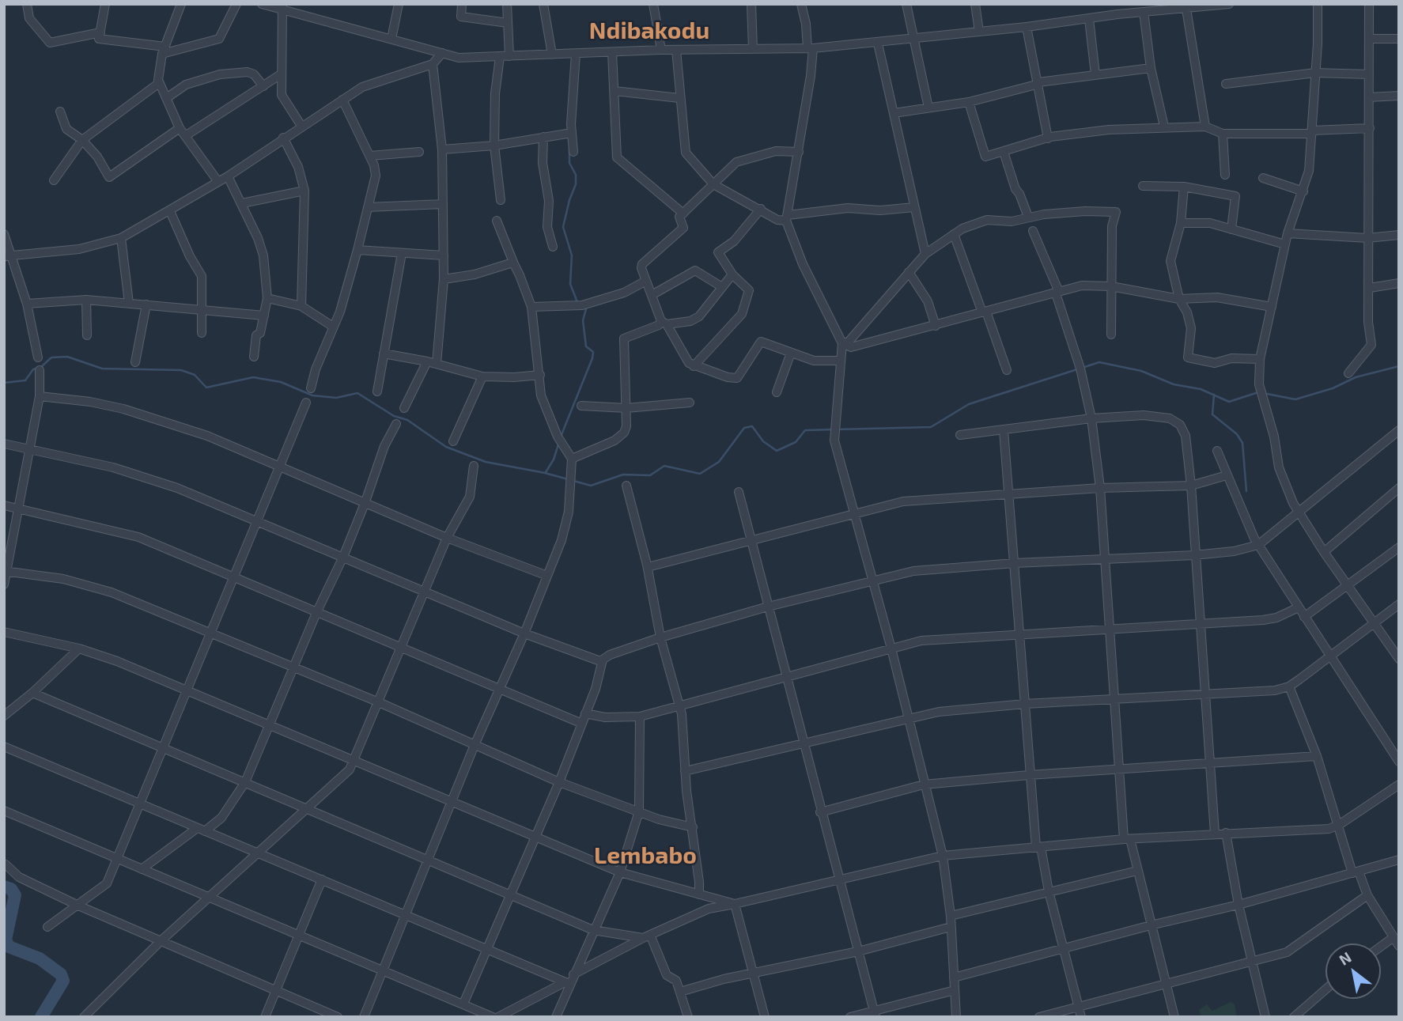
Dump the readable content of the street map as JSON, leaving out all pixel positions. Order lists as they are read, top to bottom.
{
  "districts": ["Ndibakodu", "Lembabo"],
  "north": "top left"
}
